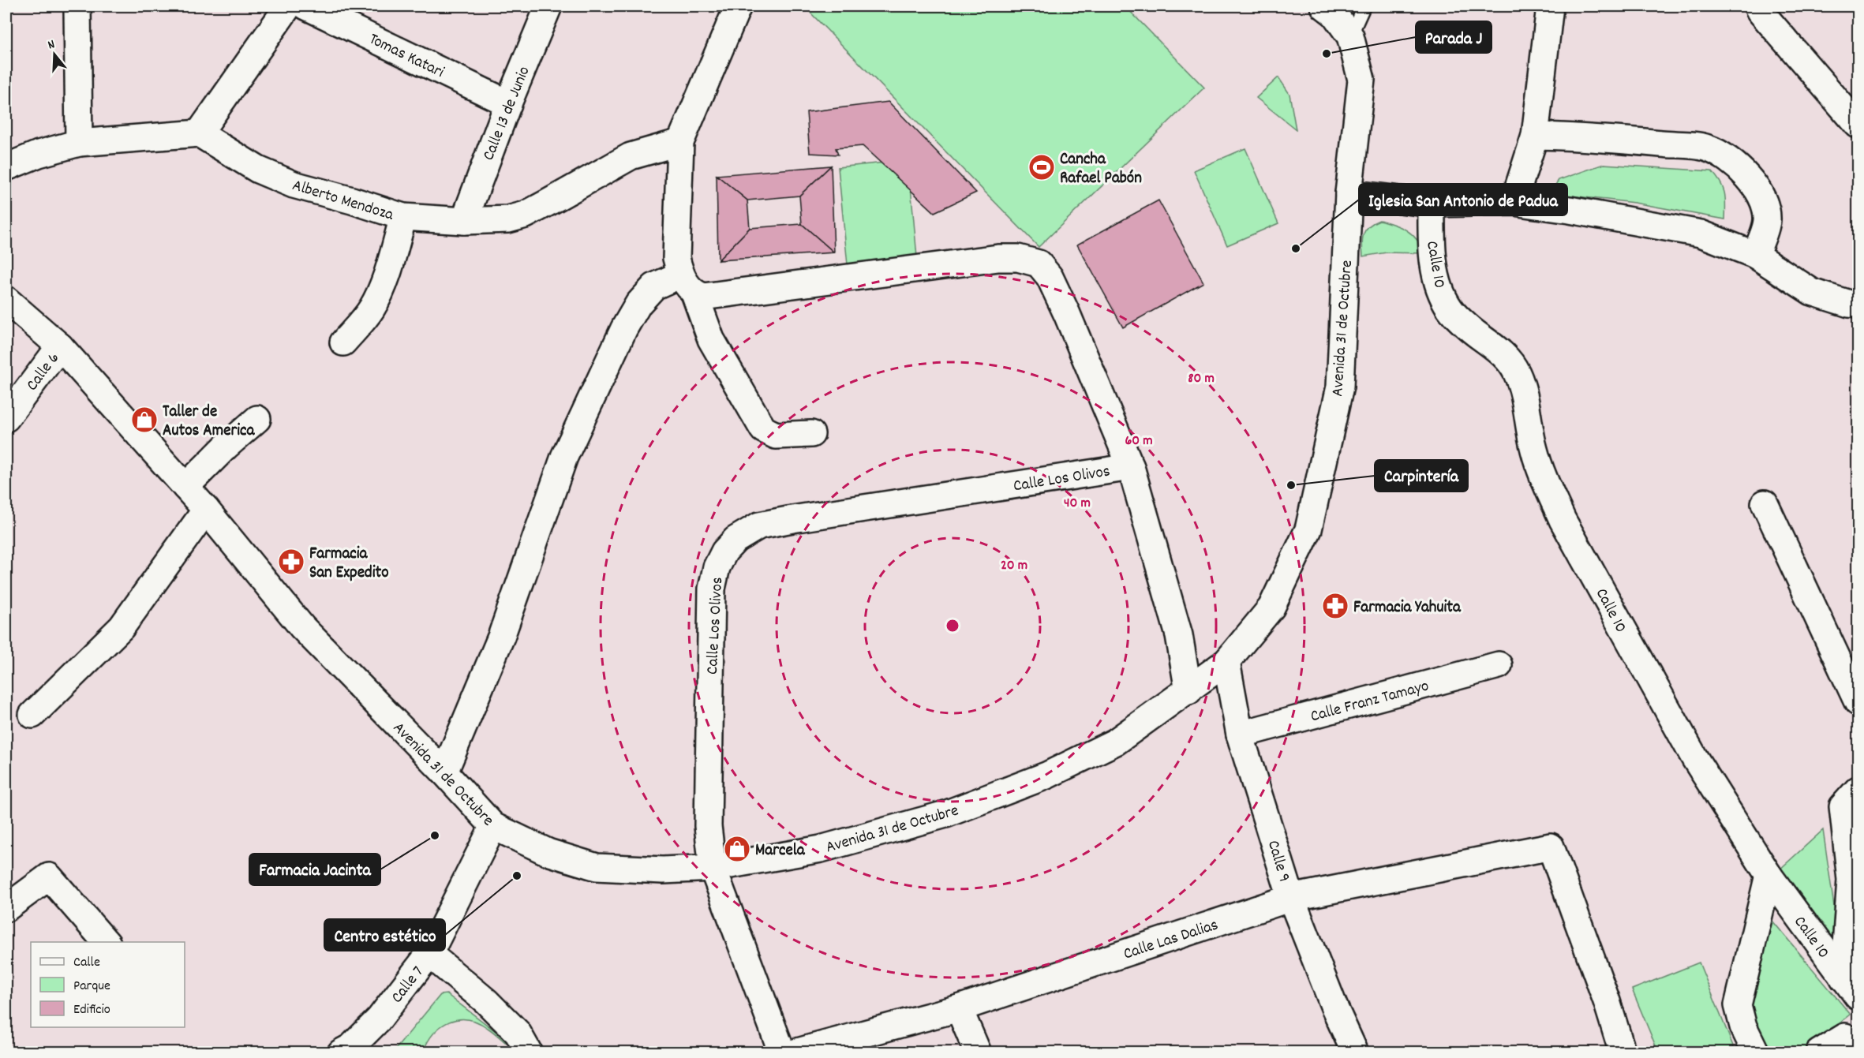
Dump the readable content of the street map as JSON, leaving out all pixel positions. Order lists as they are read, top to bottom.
{
  "streets": {
    "street": [
      "Tomas Katari",
      "Calle 13 de Junio",
      "Alberto Mendoza",
      "Calle 10",
      "Avenida 31 de Octubre",
      "Calle 6",
      "Calle Los Olivos",
      "Calle Franz Tamayo",
      "Calle 9",
      "Calle Las Dalias",
      "Calle 7"
    ]
  },
  "crossings": [
    ["Tomas Katari", "Calle 13 de Junio"],
    ["Calle 13 de Junio", "Alberto Mendoza"],
    ["Avenida 31 de Octubre", "Calle 6"],
    ["Avenida 31 de Octubre", "Calle Los Olivos"],
    ["Avenida 31 de Octubre", "Calle 9"],
    ["Avenida 31 de Octubre", "Calle 7"],
    ["Calle Franz Tamayo", "Calle 9"],
    ["Calle 9", "Calle Las Dalias"]
  ],
  "places": {
    "other": [
      "Parada J",
      "Iglesia San Antonio de Padua",
      "Carpintería",
      "Farmacia Jacinta",
      "Centro estético"
    ],
    "sports": ["Cancha Rafael Pabón"],
    "shop": ["Taller de Autos America", "Marcela"],
    "pharmacy": ["Farmacia San Expedito", "Farmacia Yahuita"]
  },
  "legend": ["Calle", "Parque", "Edificio"],
  "north": "top",
  "rings": [
    "80 m",
    "60 m",
    "40 m",
    "20 m"
  ]
}
